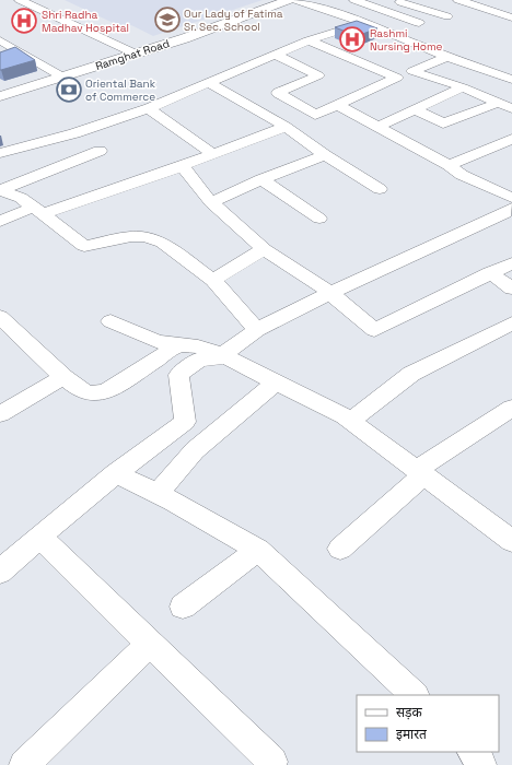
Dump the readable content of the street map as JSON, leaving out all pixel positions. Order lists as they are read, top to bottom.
{
  "streets": {
    "main road": ["Ramghat Road"]
  },
  "places": {
    "school or university": ["Our Lady of Fatima Sr. Sec. School"],
    "hospital": ["Shri Radha Madhav Hospital", "Rashmi Nursing Home"],
    "bank": ["Oriental Bank of Commerce"]
  },
  "legend": ["सड़क", "इमारत"]
}
